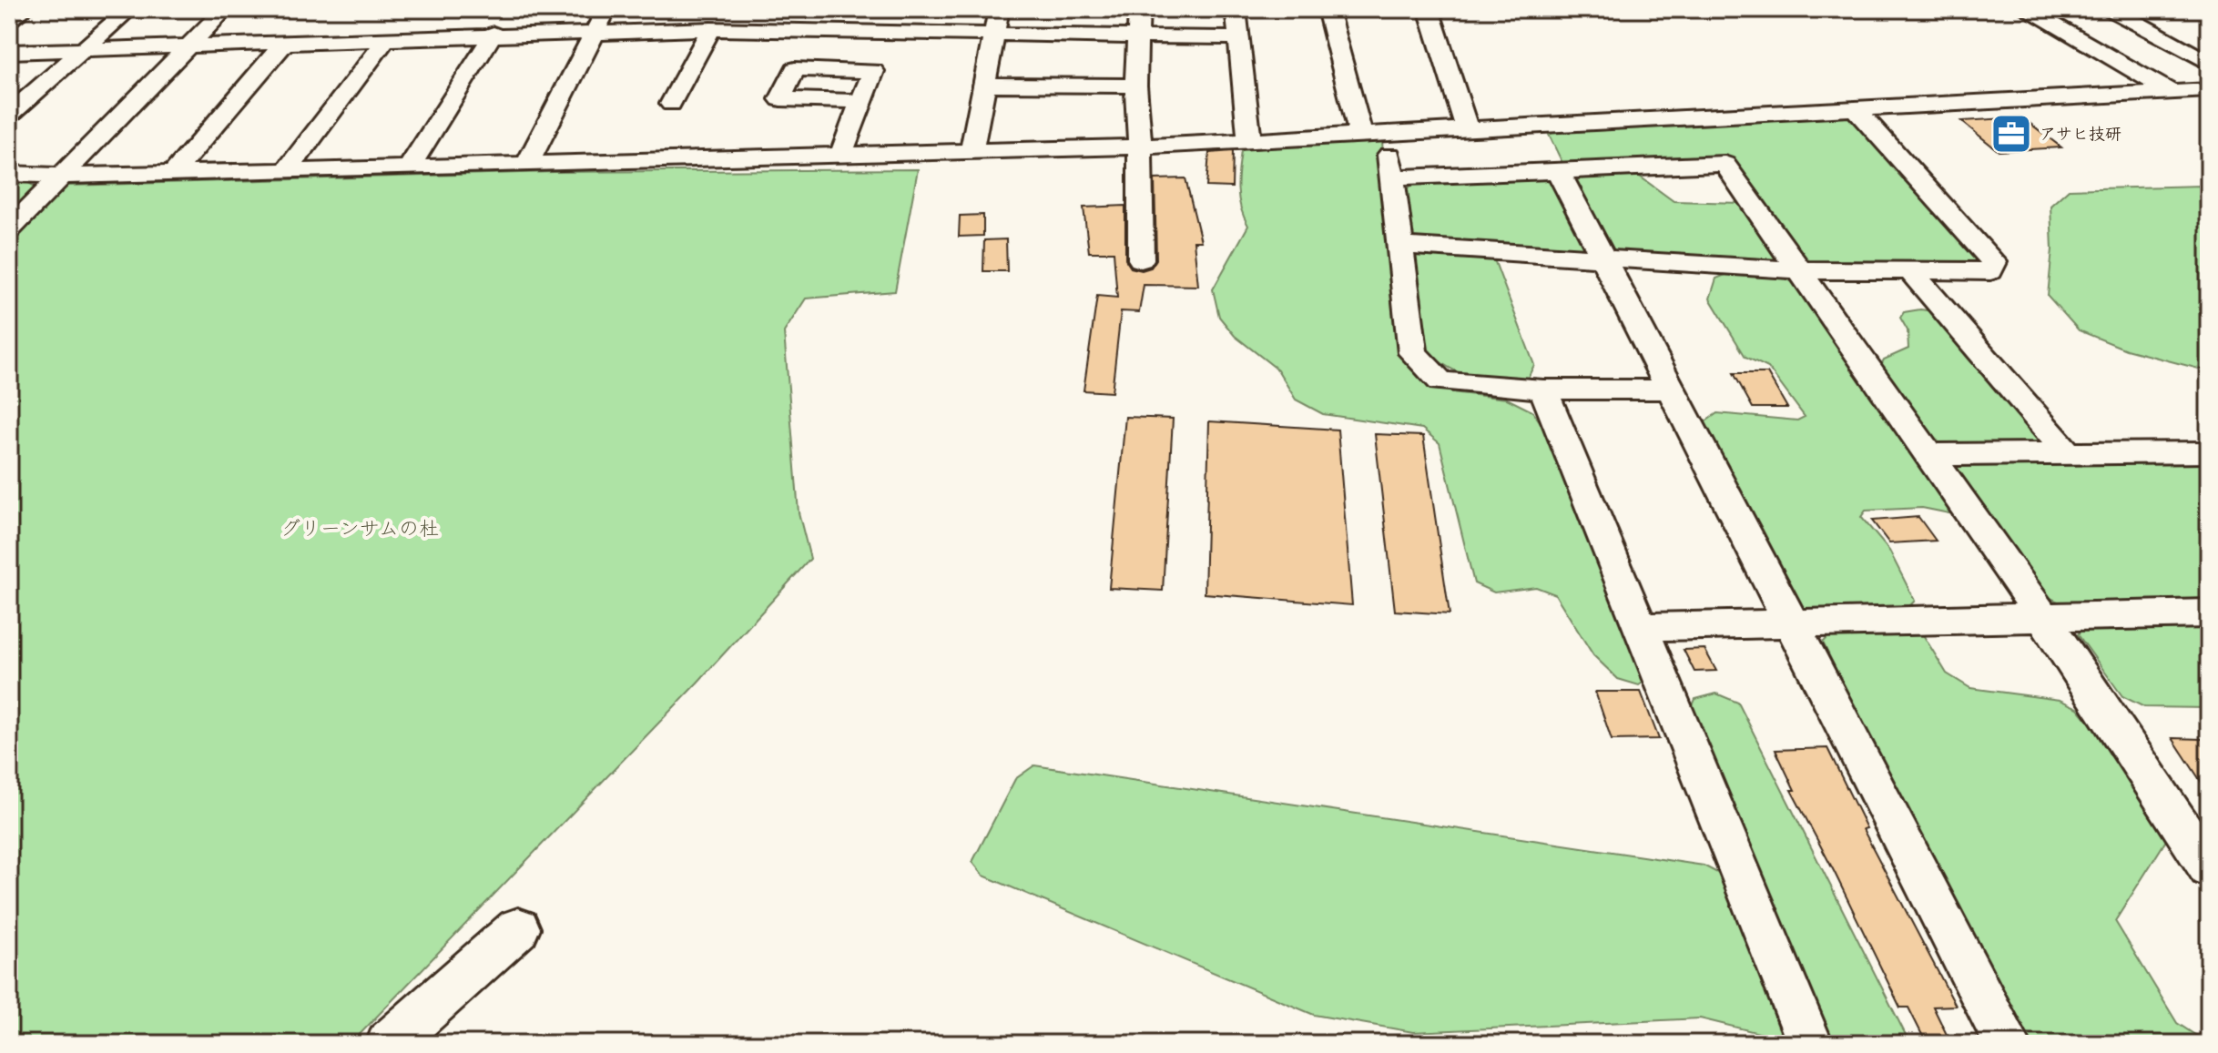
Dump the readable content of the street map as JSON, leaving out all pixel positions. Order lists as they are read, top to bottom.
{
  "parks": ["グリーンサムの杜"],
  "places": {
    "office": ["アサヒ技研"]
  }
}
